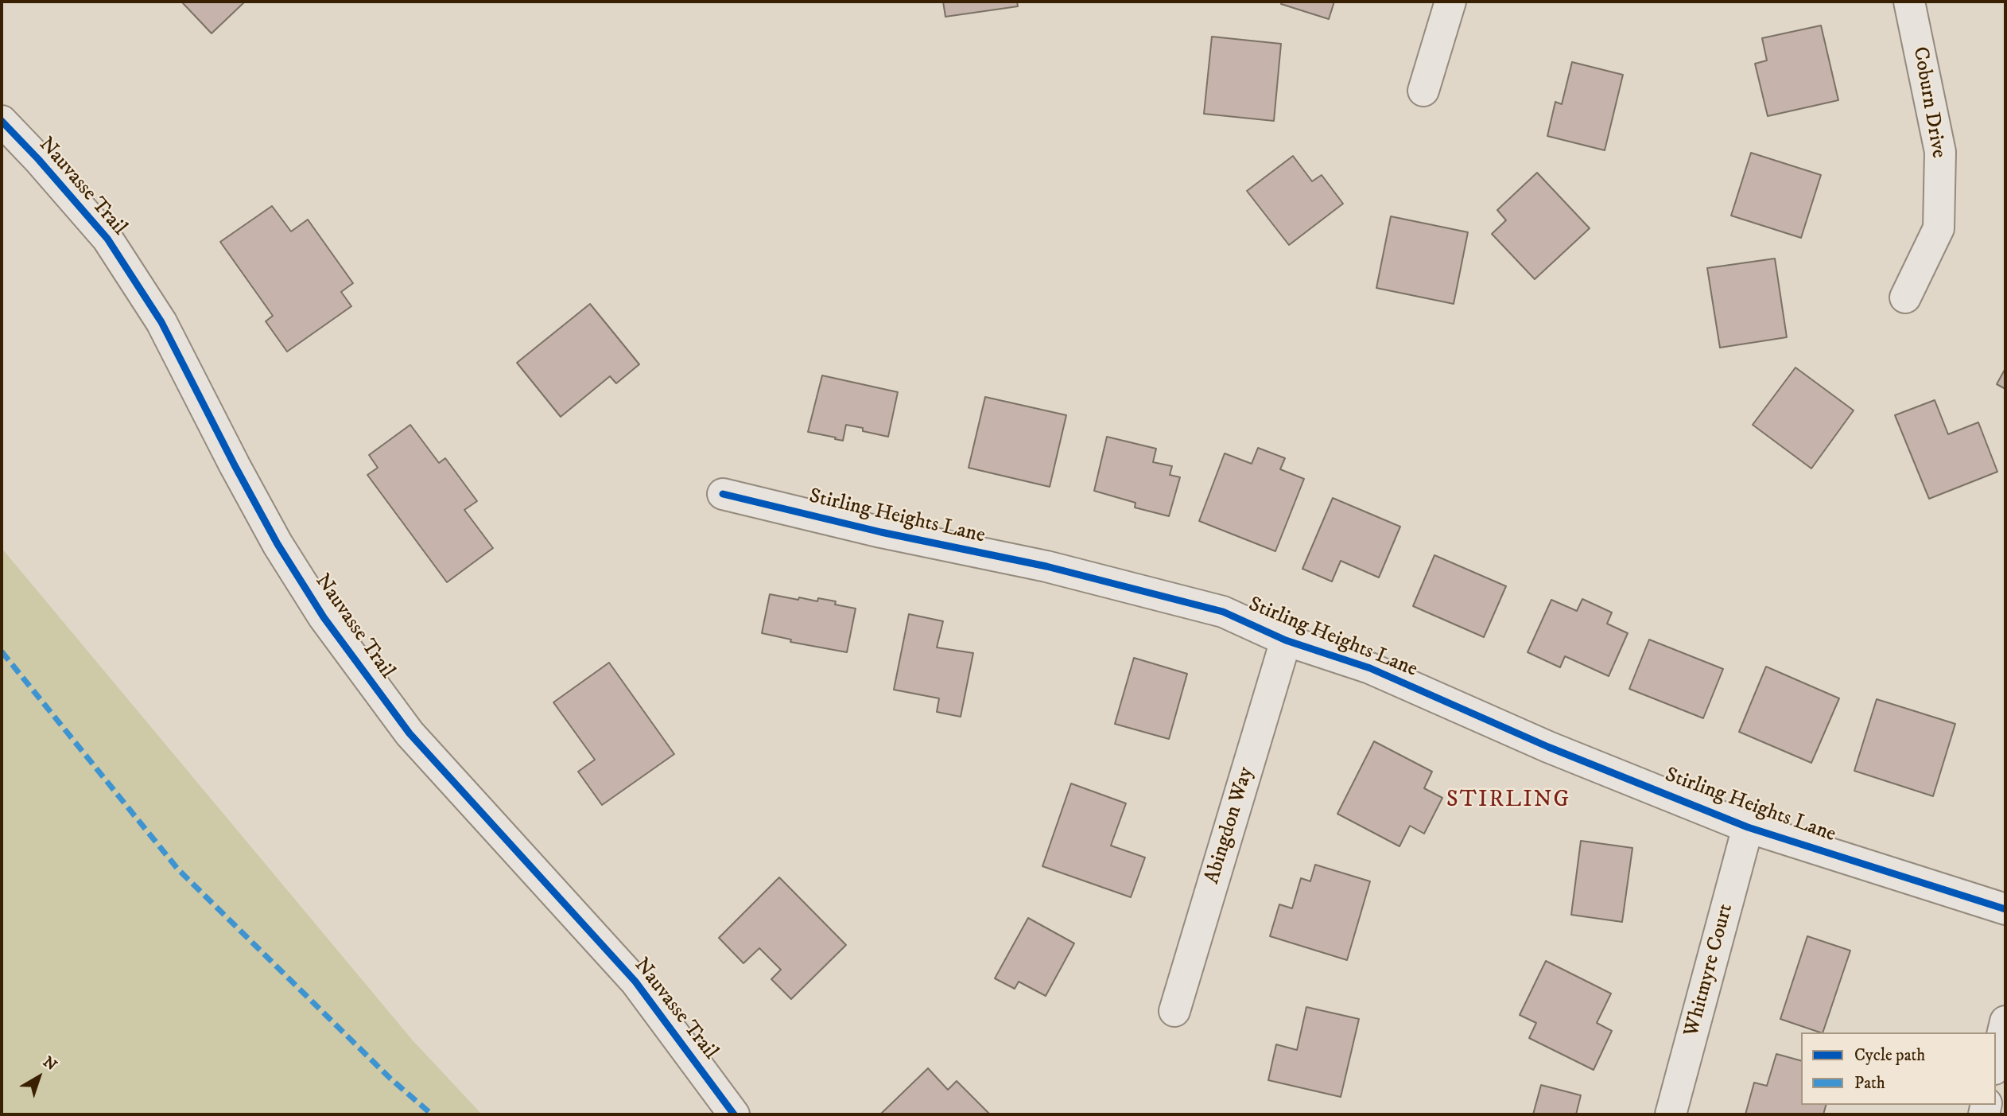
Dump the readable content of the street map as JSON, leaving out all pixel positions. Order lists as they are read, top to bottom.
{
  "streets": {
    "street": [
      "Coburn Drive",
      "Nauvasse Trail",
      "Stirling Heights Lane",
      "Abingdon Way",
      "Whitmyre Court"
    ]
  },
  "crossings": [
    ["Stirling Heights Lane", "Abingdon Way"],
    ["Stirling Heights Lane", "Whitmyre Court"]
  ],
  "districts": ["STIRLING"],
  "legend": ["Cycle path", "Path"],
  "north": "top right"
}
